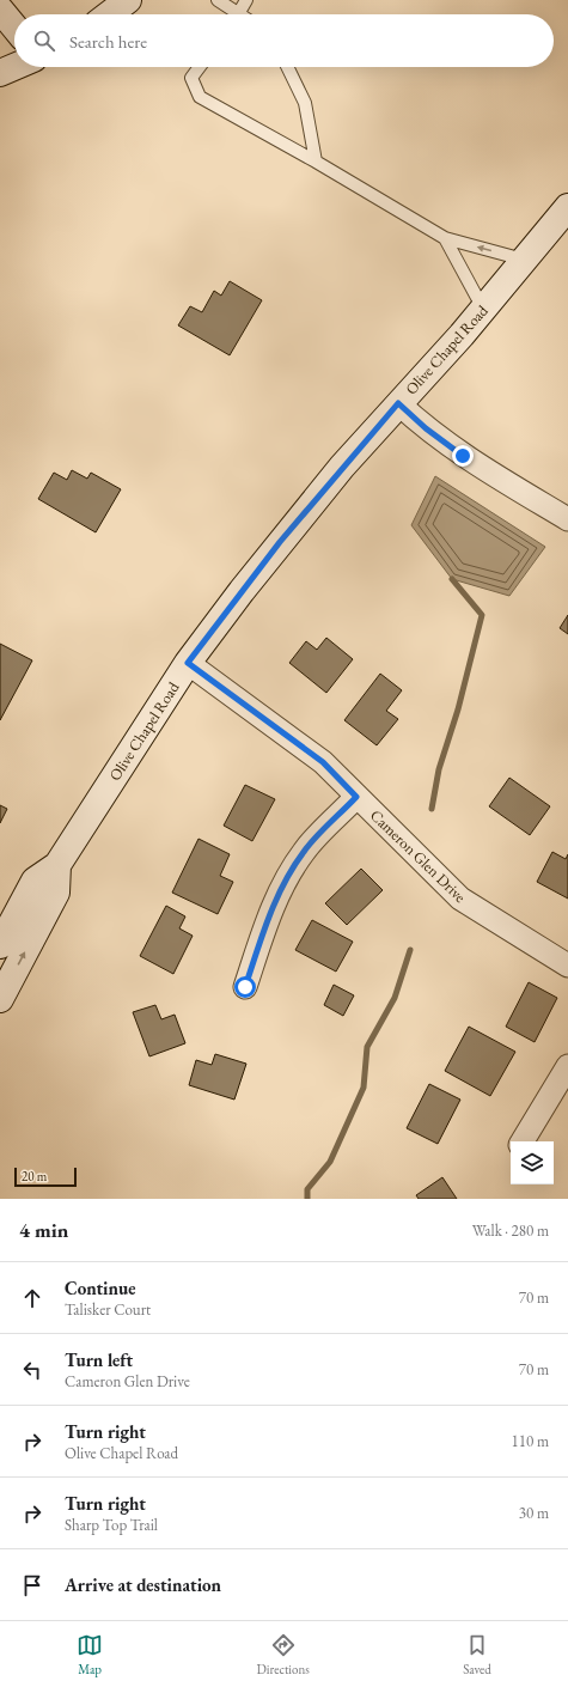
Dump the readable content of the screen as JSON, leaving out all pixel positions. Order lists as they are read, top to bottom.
{
  "streets": {
    "main road": ["Olive Chapel Road"],
    "street": ["Cameron Glen Drive"]
  },
  "crossings": [
    ["Olive Chapel Road", "Cameron Glen Drive"]
  ],
  "scale_bar": "20 m",
  "page": {
    "search": "Search here",
    "scale": "20 m",
    "heading": ["4 min", "Walk · 280 m"],
    "list": [
      ["Continue", "Talisker Court", "70 m"],
      ["Turn left", "Cameron Glen Drive", "70 m"],
      ["Turn right", "Olive Chapel Road", "110 m"],
      ["Turn right", "Sharp Top Trail", "30 m"],
      "Arrive at destination"
    ],
    "nav": ["Map", "Directions", "Saved"]
  }
}
